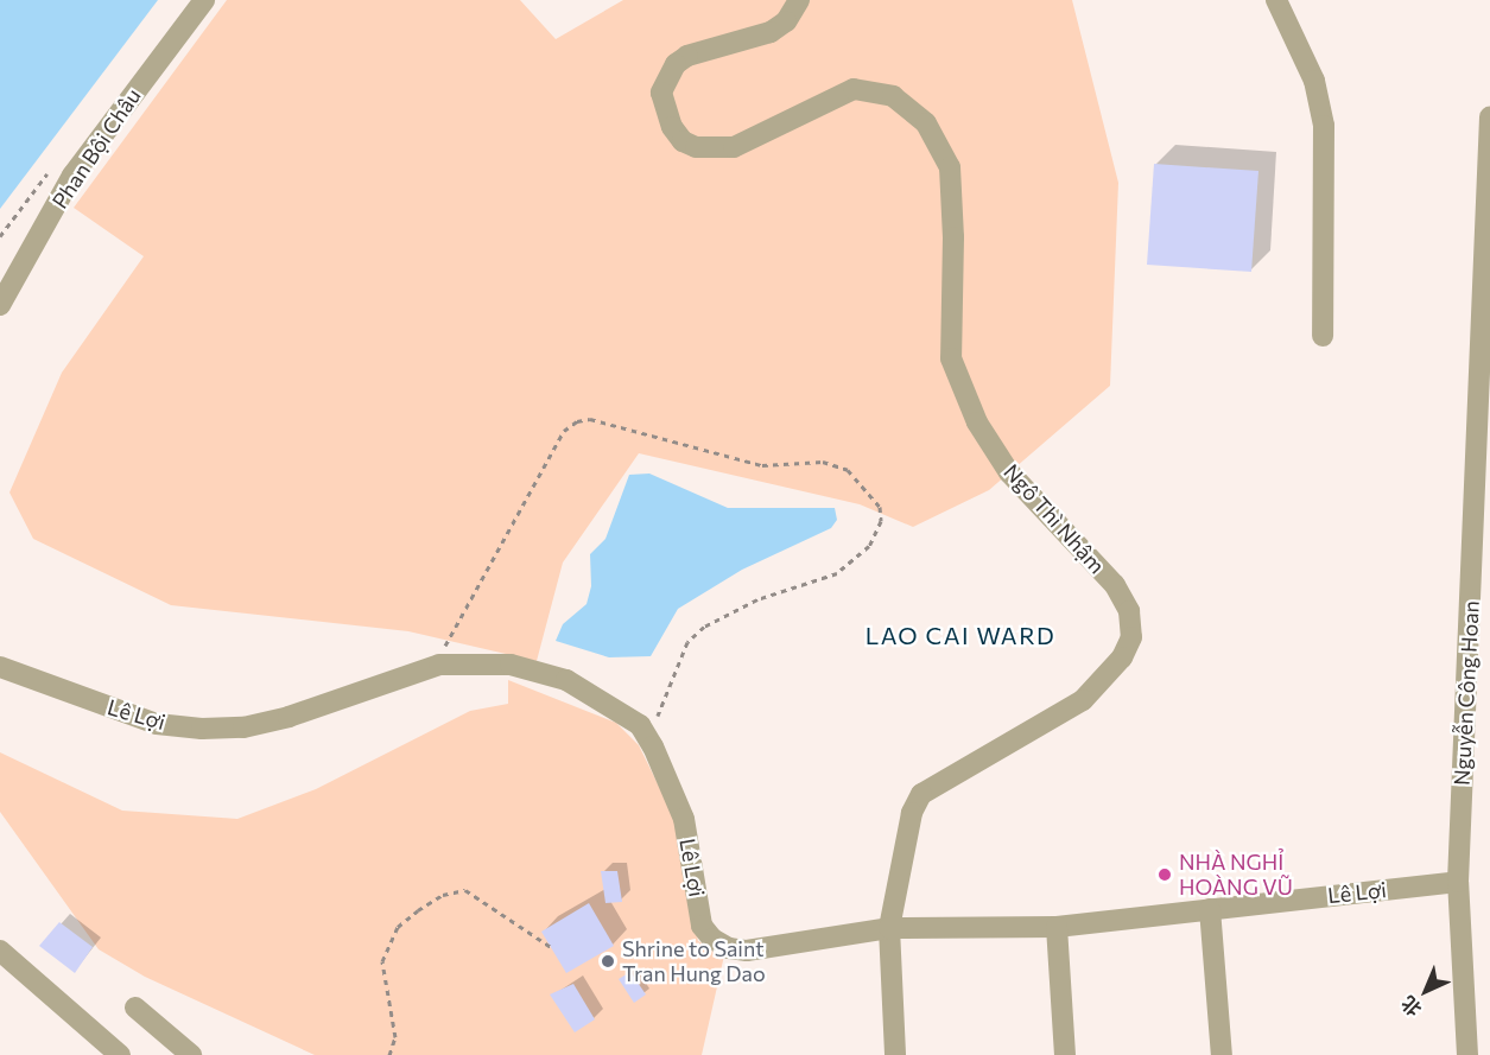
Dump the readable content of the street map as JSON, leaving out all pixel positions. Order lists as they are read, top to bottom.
{
  "streets": {
    "street": [
      "Phan Bội Châu",
      "Ngô Thì Nhậm",
      "Nguyễn Công Hoan",
      "Lê Lợi"
    ]
  },
  "crossings": [
    ["Ngô Thì Nhậm", "Lê Lợi"],
    ["Nguyễn Công Hoan", "Lê Lợi"]
  ],
  "districts": ["LAO CAI WARD"],
  "places": ["NHÀ NGHỈ HOÀNG VŨ", "Shrine to Saint Tran Hung Dao"],
  "north": "bottom left"
}
